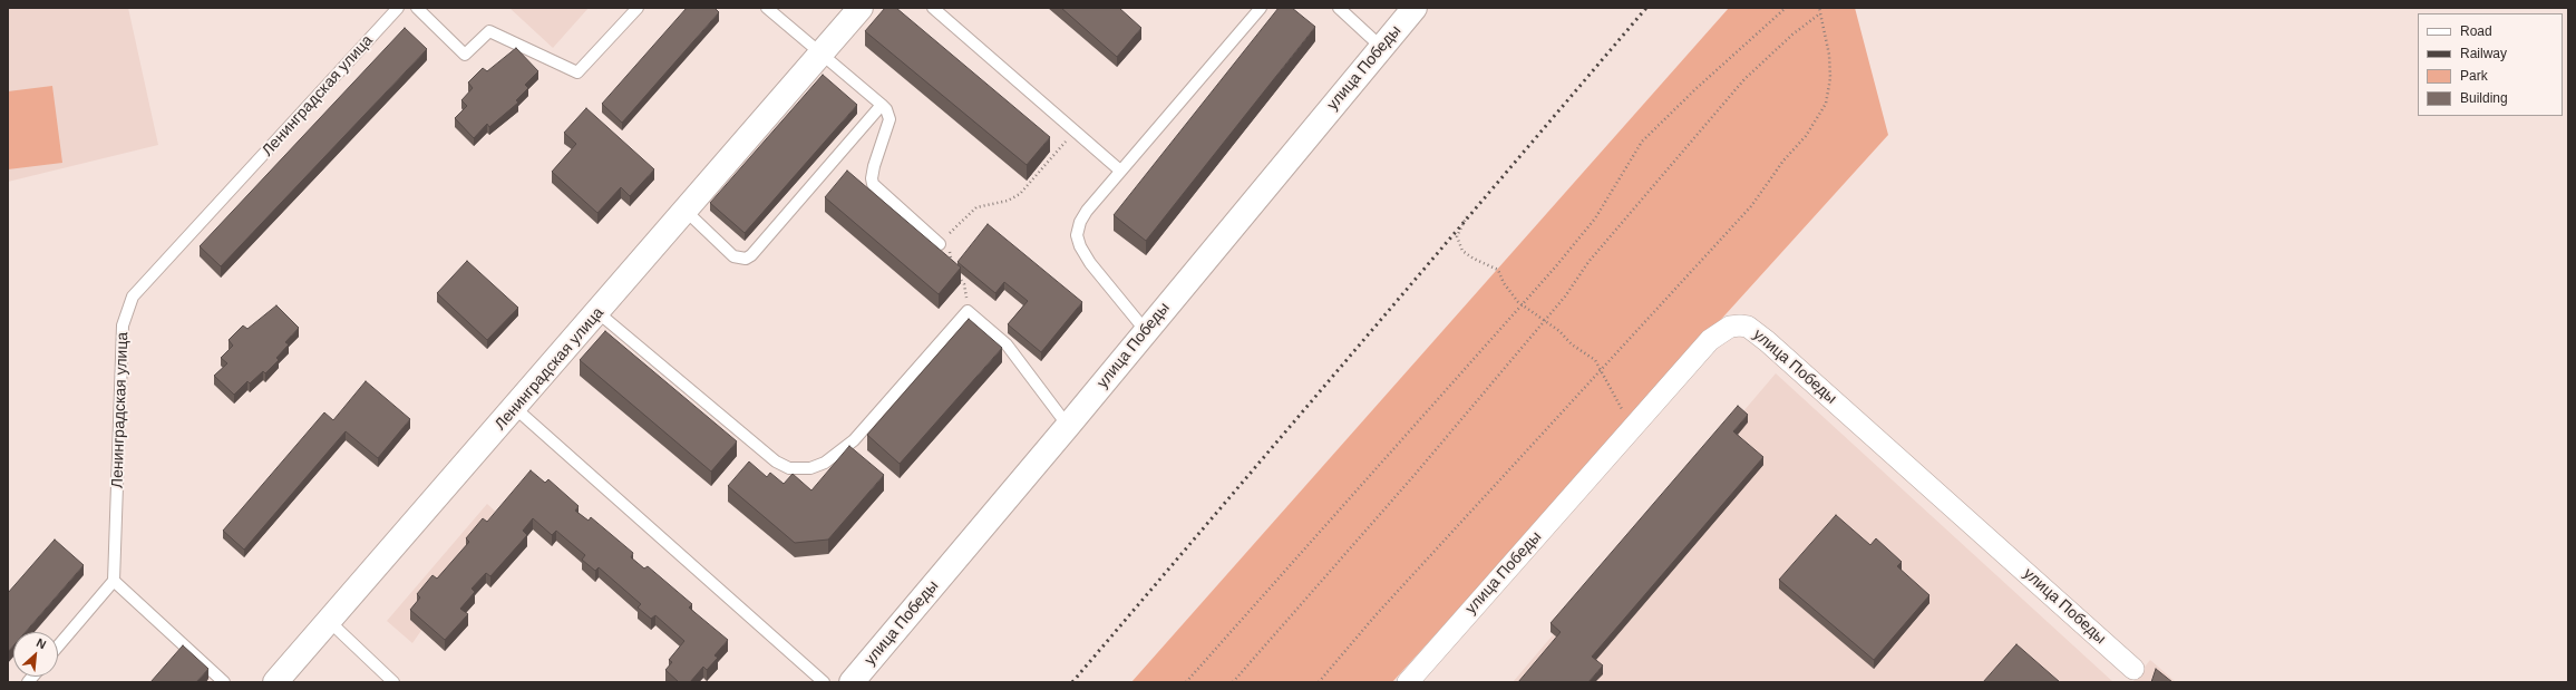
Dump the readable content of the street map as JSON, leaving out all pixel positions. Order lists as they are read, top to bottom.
{
  "streets": {
    "street": ["улица Победы", "Ленинградская улица"]
  },
  "legend": [
    "Road",
    "Railway",
    "Park",
    "Building"
  ],
  "north": "top right"
}
